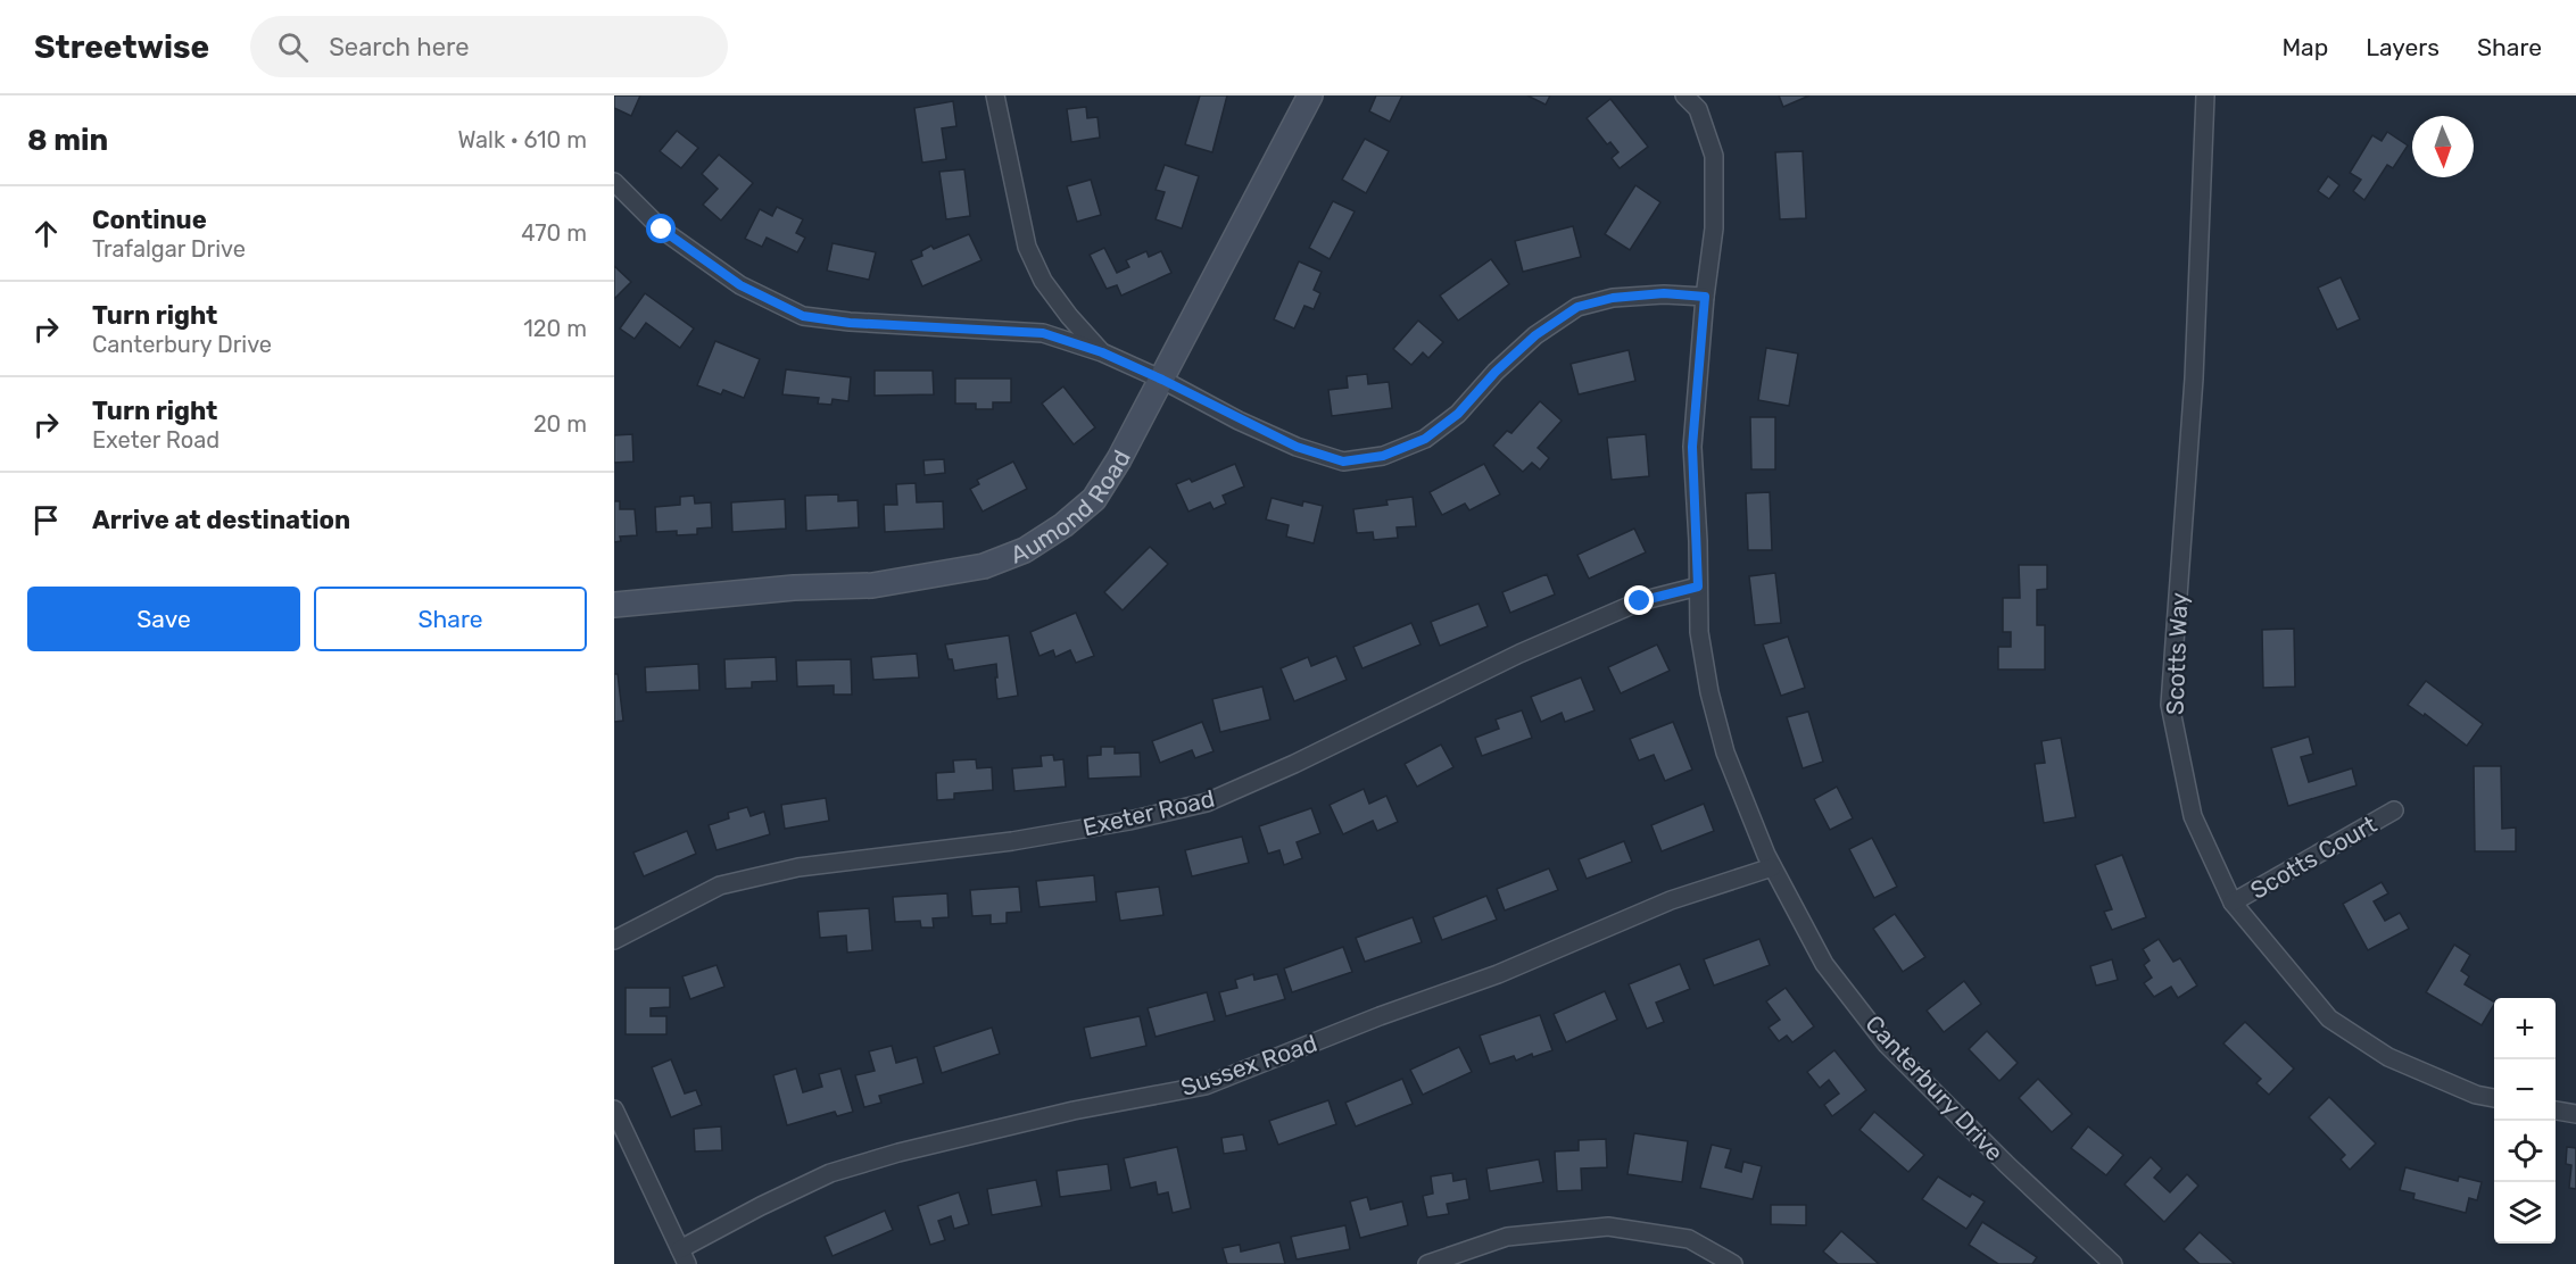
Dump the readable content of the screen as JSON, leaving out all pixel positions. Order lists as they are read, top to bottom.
{
  "streets": {
    "street": [
      "Aumond Road",
      "Scotts Way",
      "Exeter Road",
      "Scotts Court",
      "Sussex Road",
      "Canterbury Drive"
    ]
  },
  "crossings": [
    ["Scotts Way", "Scotts Court"],
    ["Exeter Road", "Canterbury Drive"],
    ["Sussex Road", "Canterbury Drive"]
  ],
  "north": "bottom",
  "page": {
    "header": "Streetwise",
    "search": "Search here",
    "nav": ["Map", "Layers", "Share"],
    "heading": ["8 min", "Walk · 610 m"],
    "list": [
      ["Continue", "Trafalgar Drive", "470 m"],
      ["Turn right", "Canterbury Drive", "120 m"],
      ["Turn right", "Exeter Road", "20 m"],
      "Arrive at destination"
    ],
    "buttons": ["Save", "Share"],
    "map_buttons": ["+", "−"]
  }
}
